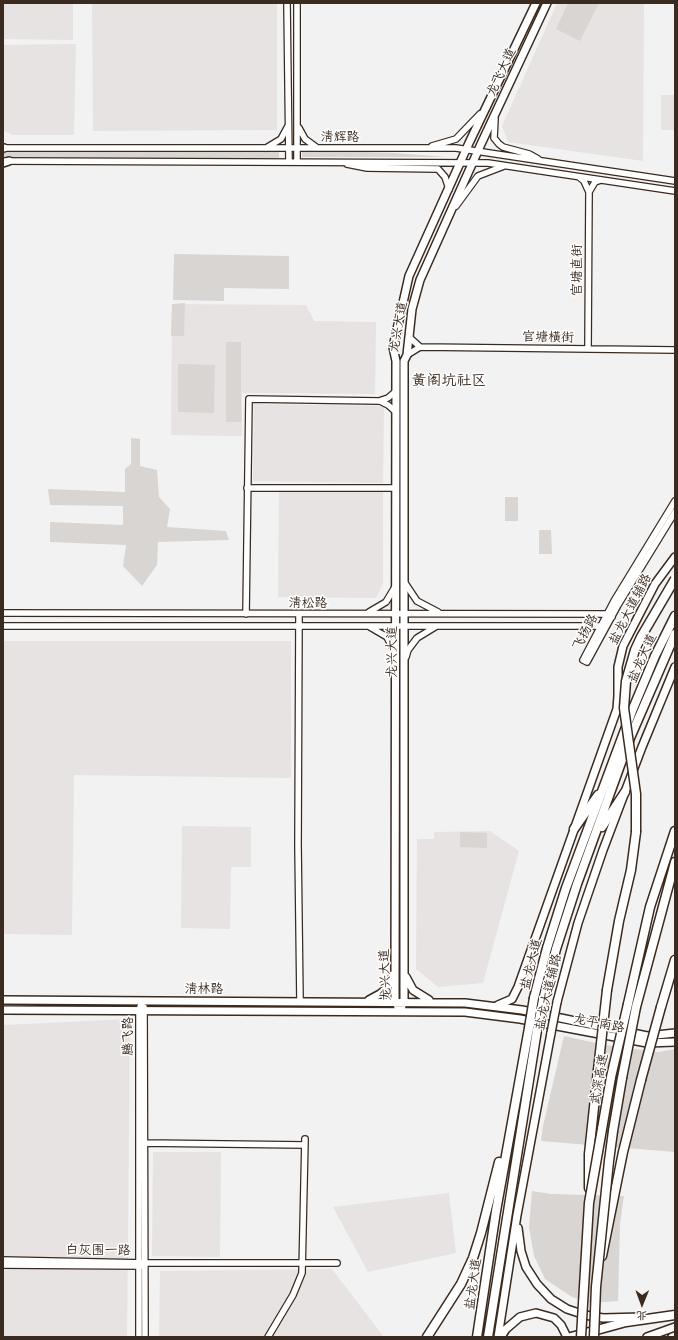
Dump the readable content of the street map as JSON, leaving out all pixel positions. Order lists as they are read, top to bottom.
{
  "streets": {
    "highway": ["盐龙大道", "武深高速"],
    "main road": [
      "龙飞大道",
      "龙兴大道",
      "盐龙大道辅路",
      "清林路",
      "龙平南路"
    ],
    "street": [
      "清辉路",
      "官塘直街",
      "官塘横街",
      "清松路",
      "飞扬路",
      "腾飞路",
      "白灰围一路"
    ]
  },
  "crossings": [
    ["龙飞大道", "清辉路"],
    ["龙飞大道", "龙兴大道"],
    ["清辉路", "龙兴大道"],
    ["官塘直街", "官塘横街"],
    ["龙兴大道", "清松路"],
    ["龙兴大道", "清林路"],
    ["清松路", "飞扬路"],
    ["盐龙大道辅路", "龙平南路"],
    ["清林路", "龙平南路"],
    ["清林路", "腾飞路"],
    ["腾飞路", "白灰围一路"]
  ],
  "districts": ["黄阁坑社区"],
  "north": "bottom"
}
